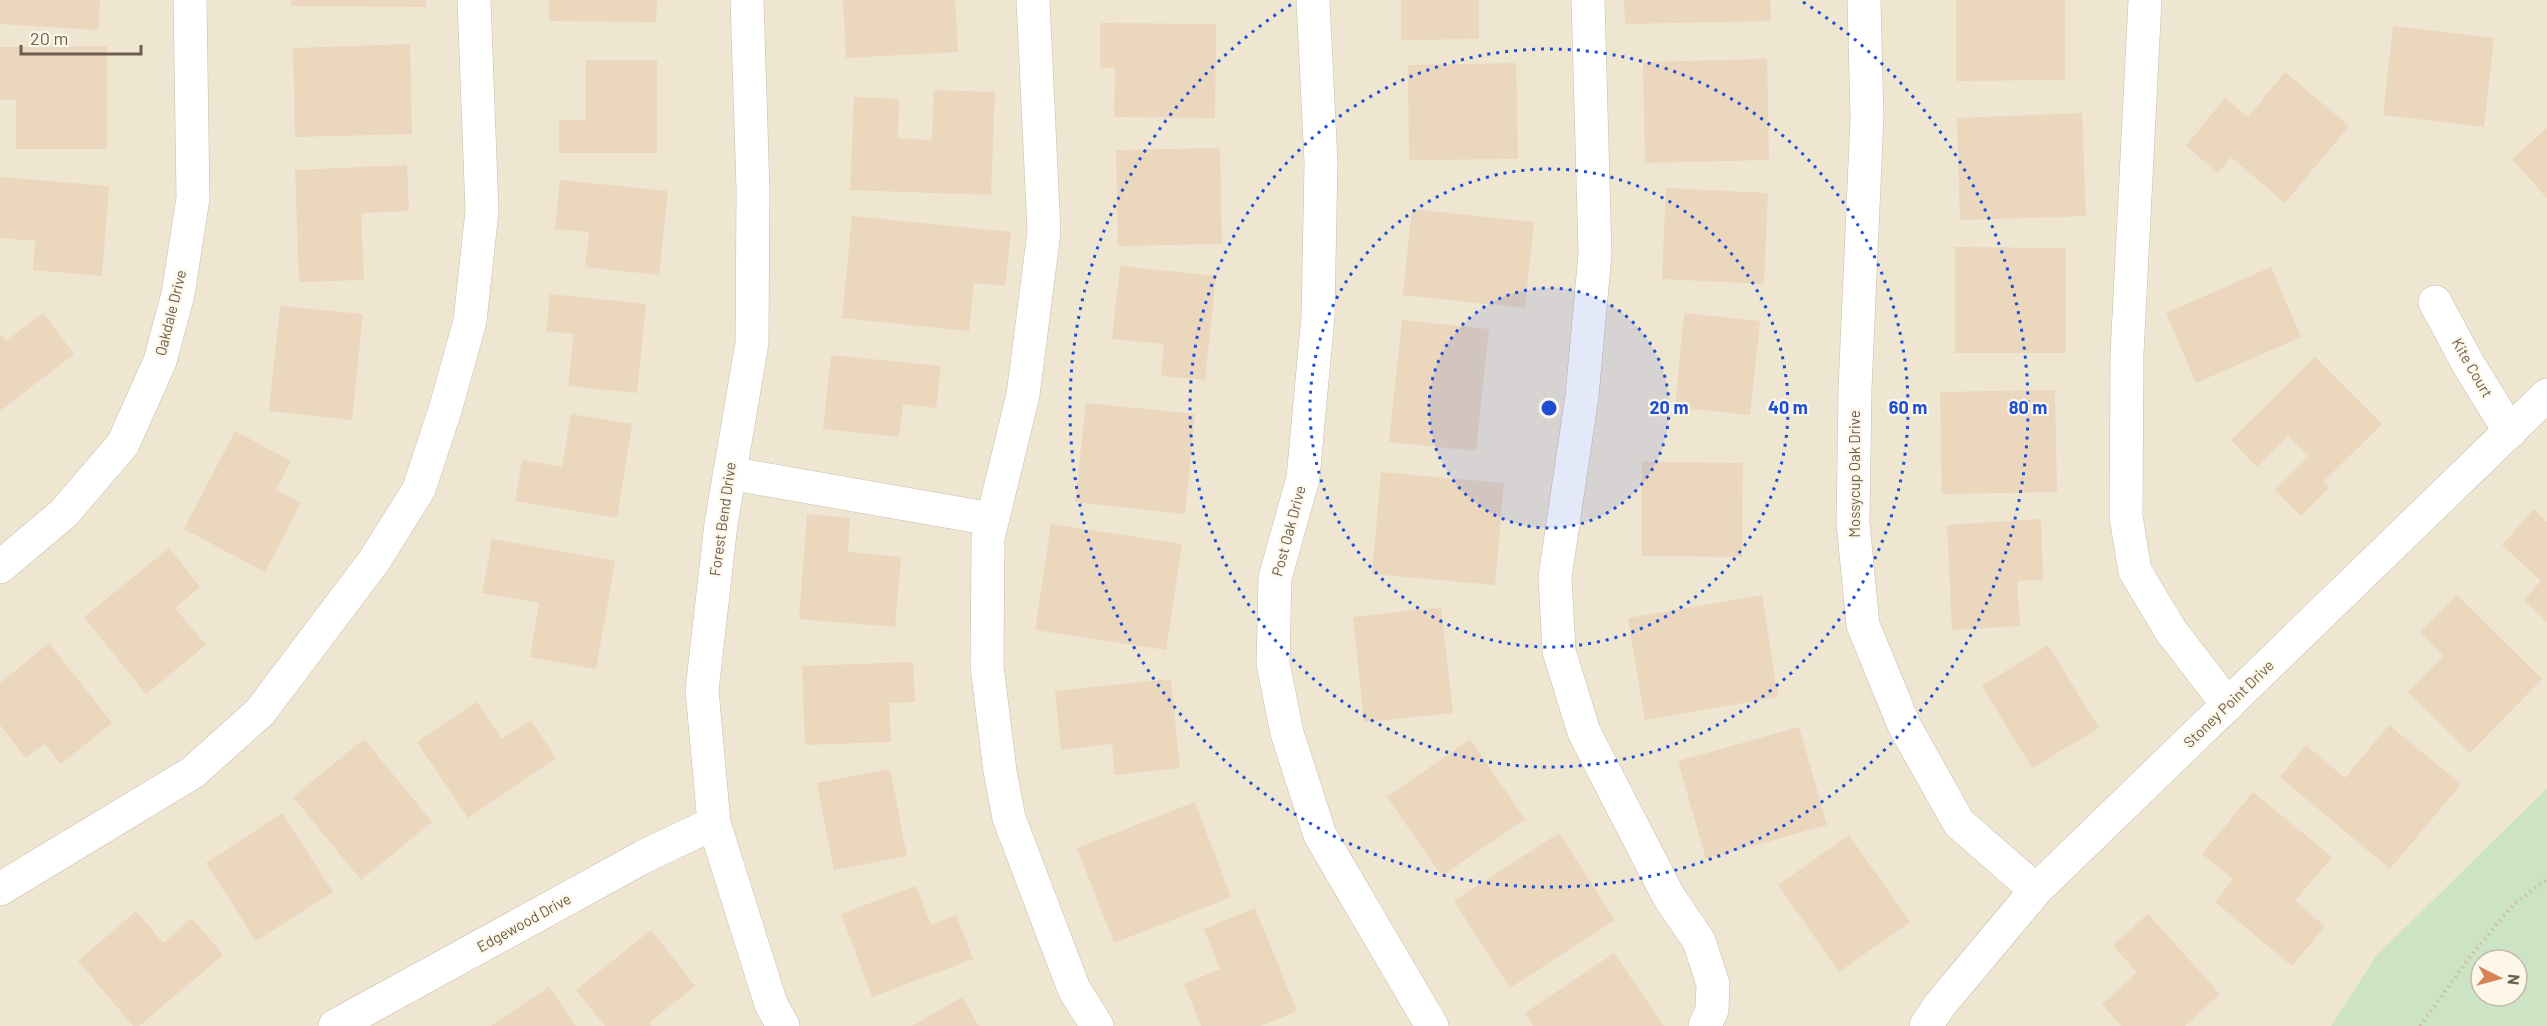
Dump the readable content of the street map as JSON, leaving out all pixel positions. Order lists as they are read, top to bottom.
{
  "streets": {
    "street": [
      "Oakdale Drive",
      "Kite Court",
      "Mossycup Oak Drive",
      "Forest Bend Drive",
      "Post Oak Drive",
      "Stoney Point Drive",
      "Edgewood Drive"
    ]
  },
  "crossings": [
    ["Kite Court", "Stoney Point Drive"],
    ["Mossycup Oak Drive", "Stoney Point Drive"],
    ["Forest Bend Drive", "Edgewood Drive"]
  ],
  "scale_bar": "20 m",
  "north": "right",
  "rings": [
    "20 m",
    "40 m",
    "60 m",
    "80 m"
  ]
}
